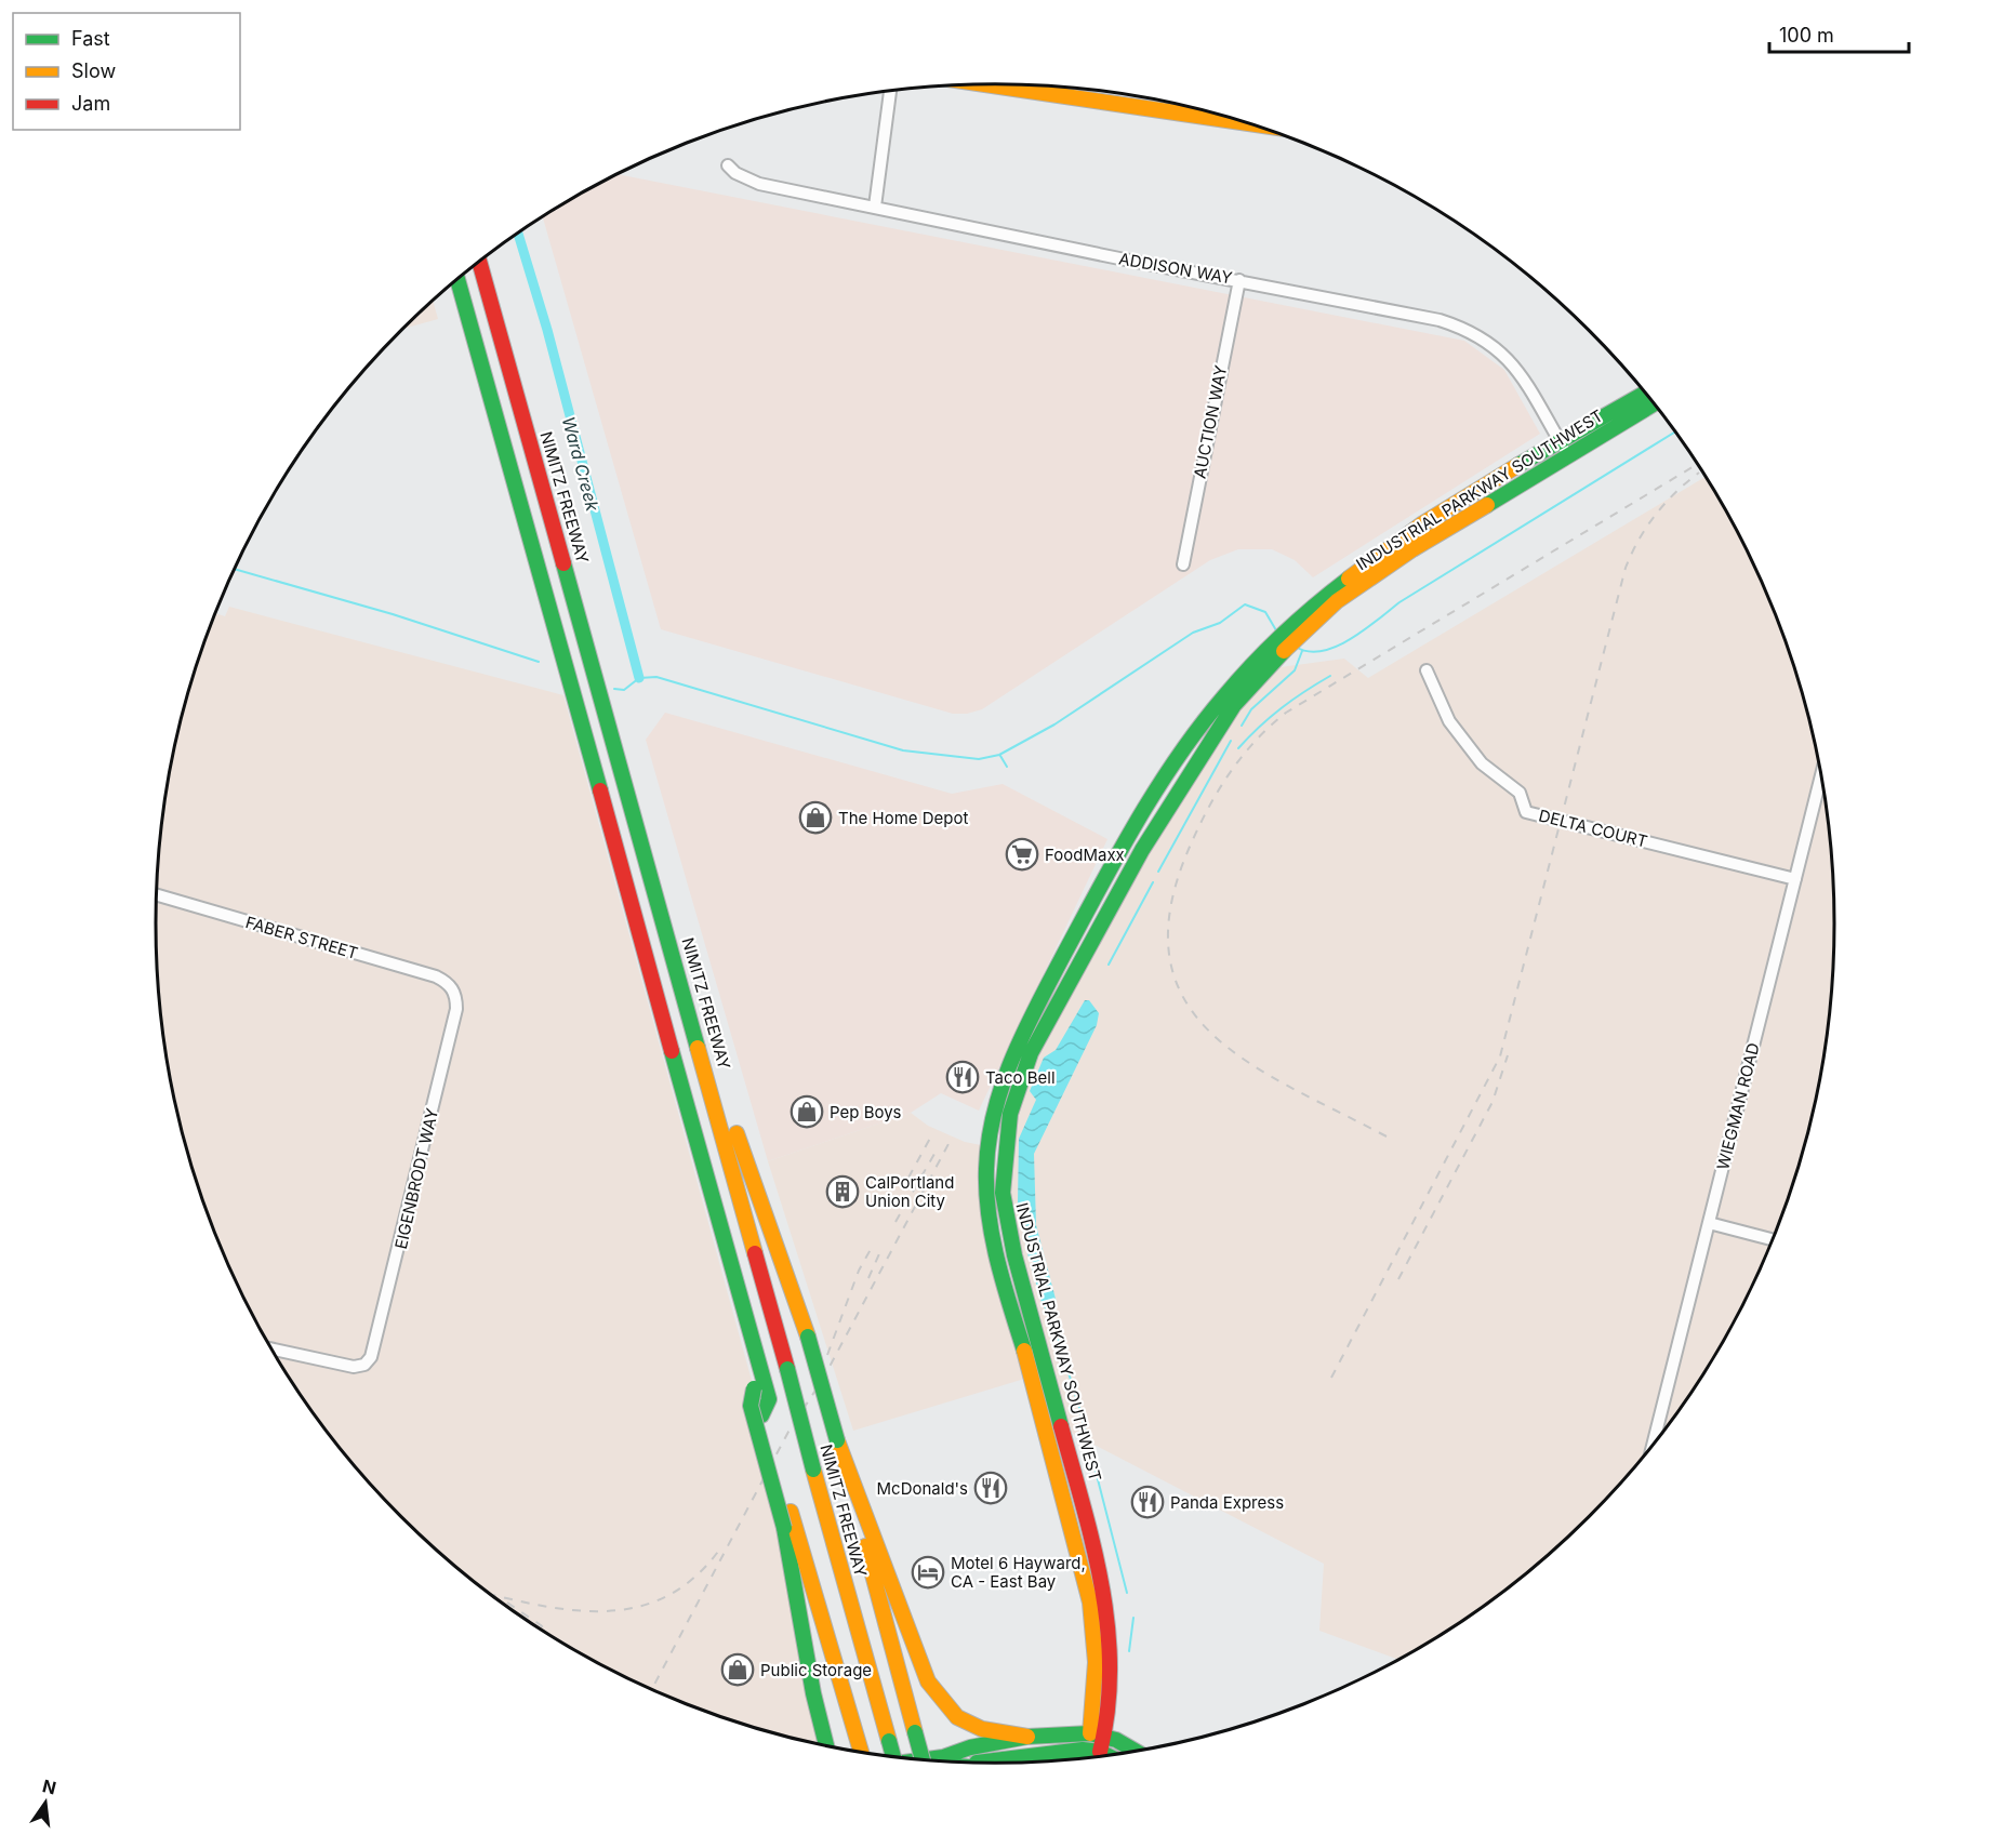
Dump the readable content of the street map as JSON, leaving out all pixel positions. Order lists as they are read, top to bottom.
{
  "streets": {
    "main road": ["INDUSTRIAL PARKWAY SOUTHWEST", "NIMITZ FREEWAY"],
    "street": [
      "ADDISON WAY",
      "AUCTION WAY",
      "DELTA COURT",
      "FABER STREET",
      "WIEGMAN ROAD",
      "EIGENBRODT WAY"
    ]
  },
  "crossings": [
    ["ADDISON WAY", "AUCTION WAY"],
    ["ADDISON WAY", "INDUSTRIAL PARKWAY SOUTHWEST"],
    ["DELTA COURT", "WIEGMAN ROAD"],
    ["FABER STREET", "EIGENBRODT WAY"]
  ],
  "water": ["Ward Creek"],
  "places": {
    "shop": ["The Home Depot", "Pep Boys", "Public Storage"],
    "supermarket": ["FoodMaxx"],
    "restaurant": ["Taco Bell", "McDonald's", "Panda Express"],
    "building": ["CalPortland Union City"],
    "hotel": ["Motel 6 Hayward, CA - East Bay"]
  },
  "legend": ["Fast", "Slow", "Jam"],
  "scale_bar": "100 m",
  "north": "top"
}
